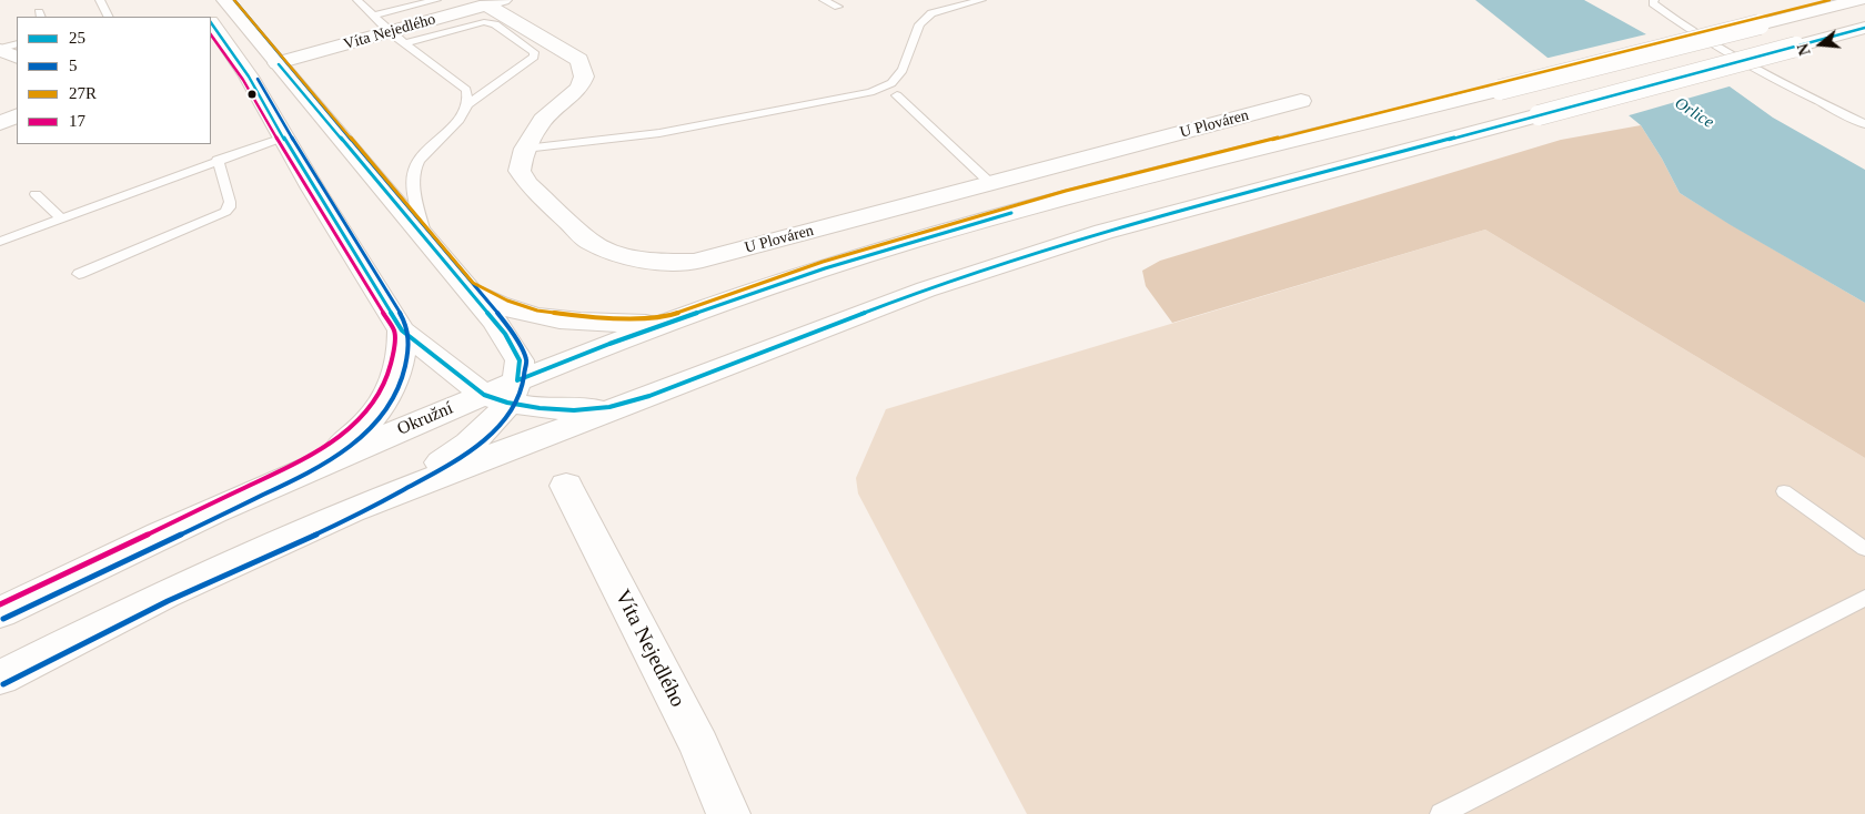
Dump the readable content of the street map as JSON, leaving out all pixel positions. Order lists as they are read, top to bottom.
{
  "streets": {
    "main road": ["Víta Nejedlého", "U Plováren", "Okružní"]
  },
  "crossings": [
    ["Víta Nejedlého", "U Plováren"]
  ],
  "water": ["Orlice"],
  "lines": [
    "transit line 5",
    "transit line 27R",
    "transit line 25",
    "transit line 17"
  ],
  "legend": [
    "25",
    "5",
    "27R",
    "17"
  ],
  "north": "left"
}
